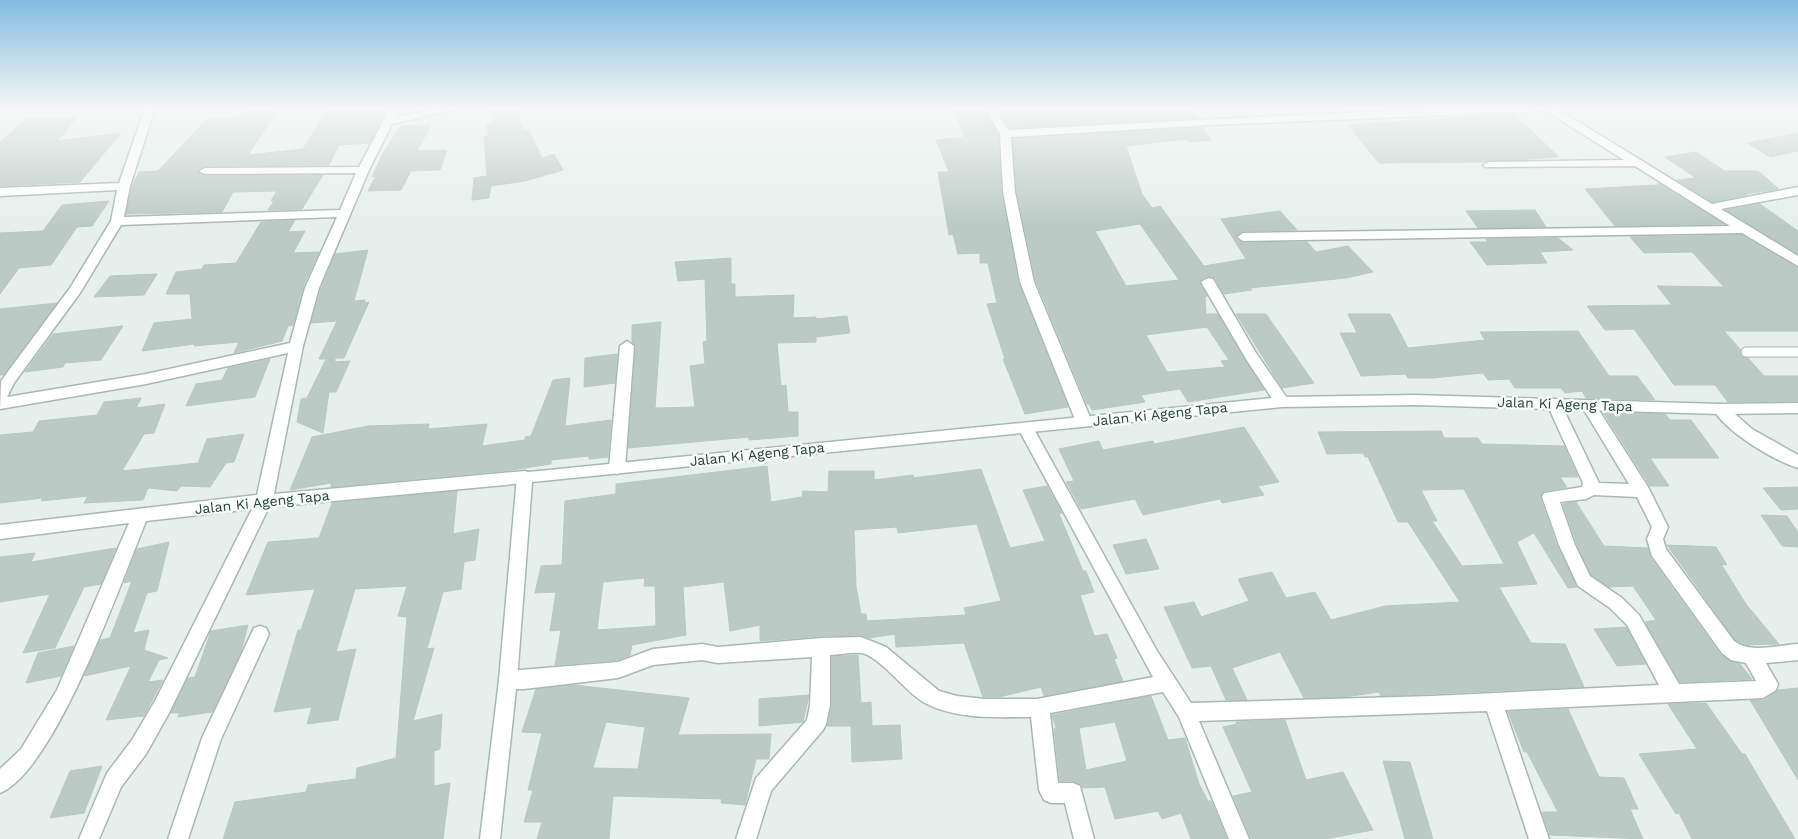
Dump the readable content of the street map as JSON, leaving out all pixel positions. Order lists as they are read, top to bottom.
{
  "streets": {
    "street": ["Jalan Ki Ageng Tapa"]
  }
}
